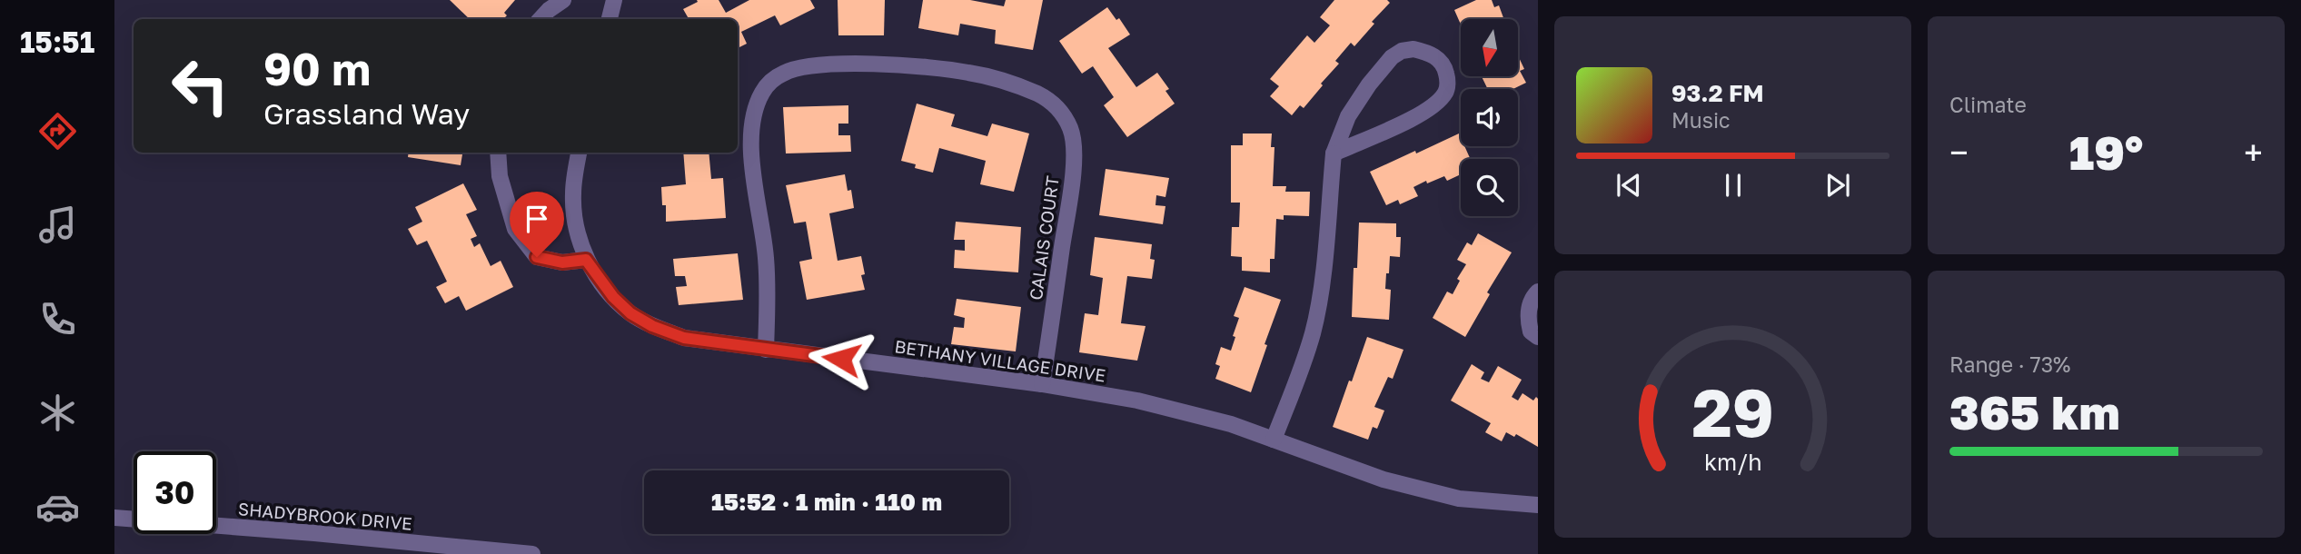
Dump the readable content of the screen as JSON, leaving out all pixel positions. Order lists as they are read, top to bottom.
{
  "streets": {
    "street": ["CALAIS COURT", "BETHANY VILLAGE DRIVE", "SHADYBROOK DRIVE"]
  },
  "crossings": [
    ["CALAIS COURT", "BETHANY VILLAGE DRIVE"]
  ],
  "north": "bottom",
  "page": {
    "tabs": "15:51",
    "tile": [
      "Climate",
      ["Range · 73%", "365 km"]
    ],
    "turn": ["90 m", "Grassland Way"],
    "song": ["93.2 FM", "Music"],
    "heat": ["−", "19°", "+"],
    "limit": "30",
    "trip": "15:52 · 1 min · 110 m",
    "gauge": ["29", "km/h"]
  }
}
